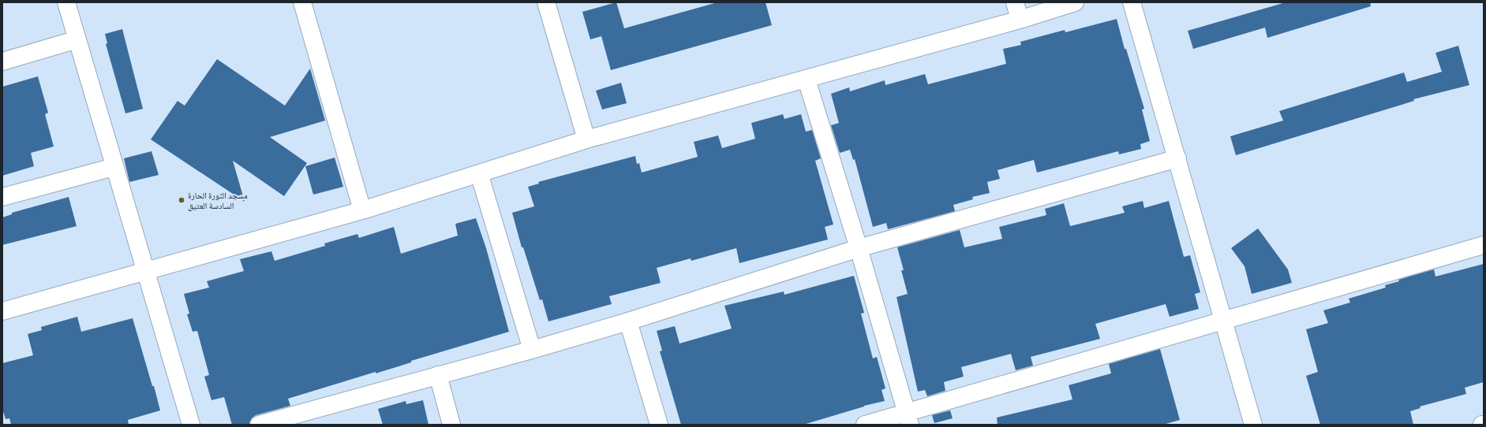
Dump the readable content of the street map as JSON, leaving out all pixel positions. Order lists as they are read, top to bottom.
{
  "places": ["مسجد الثورة الحارة السادسة العتيق"]
}
